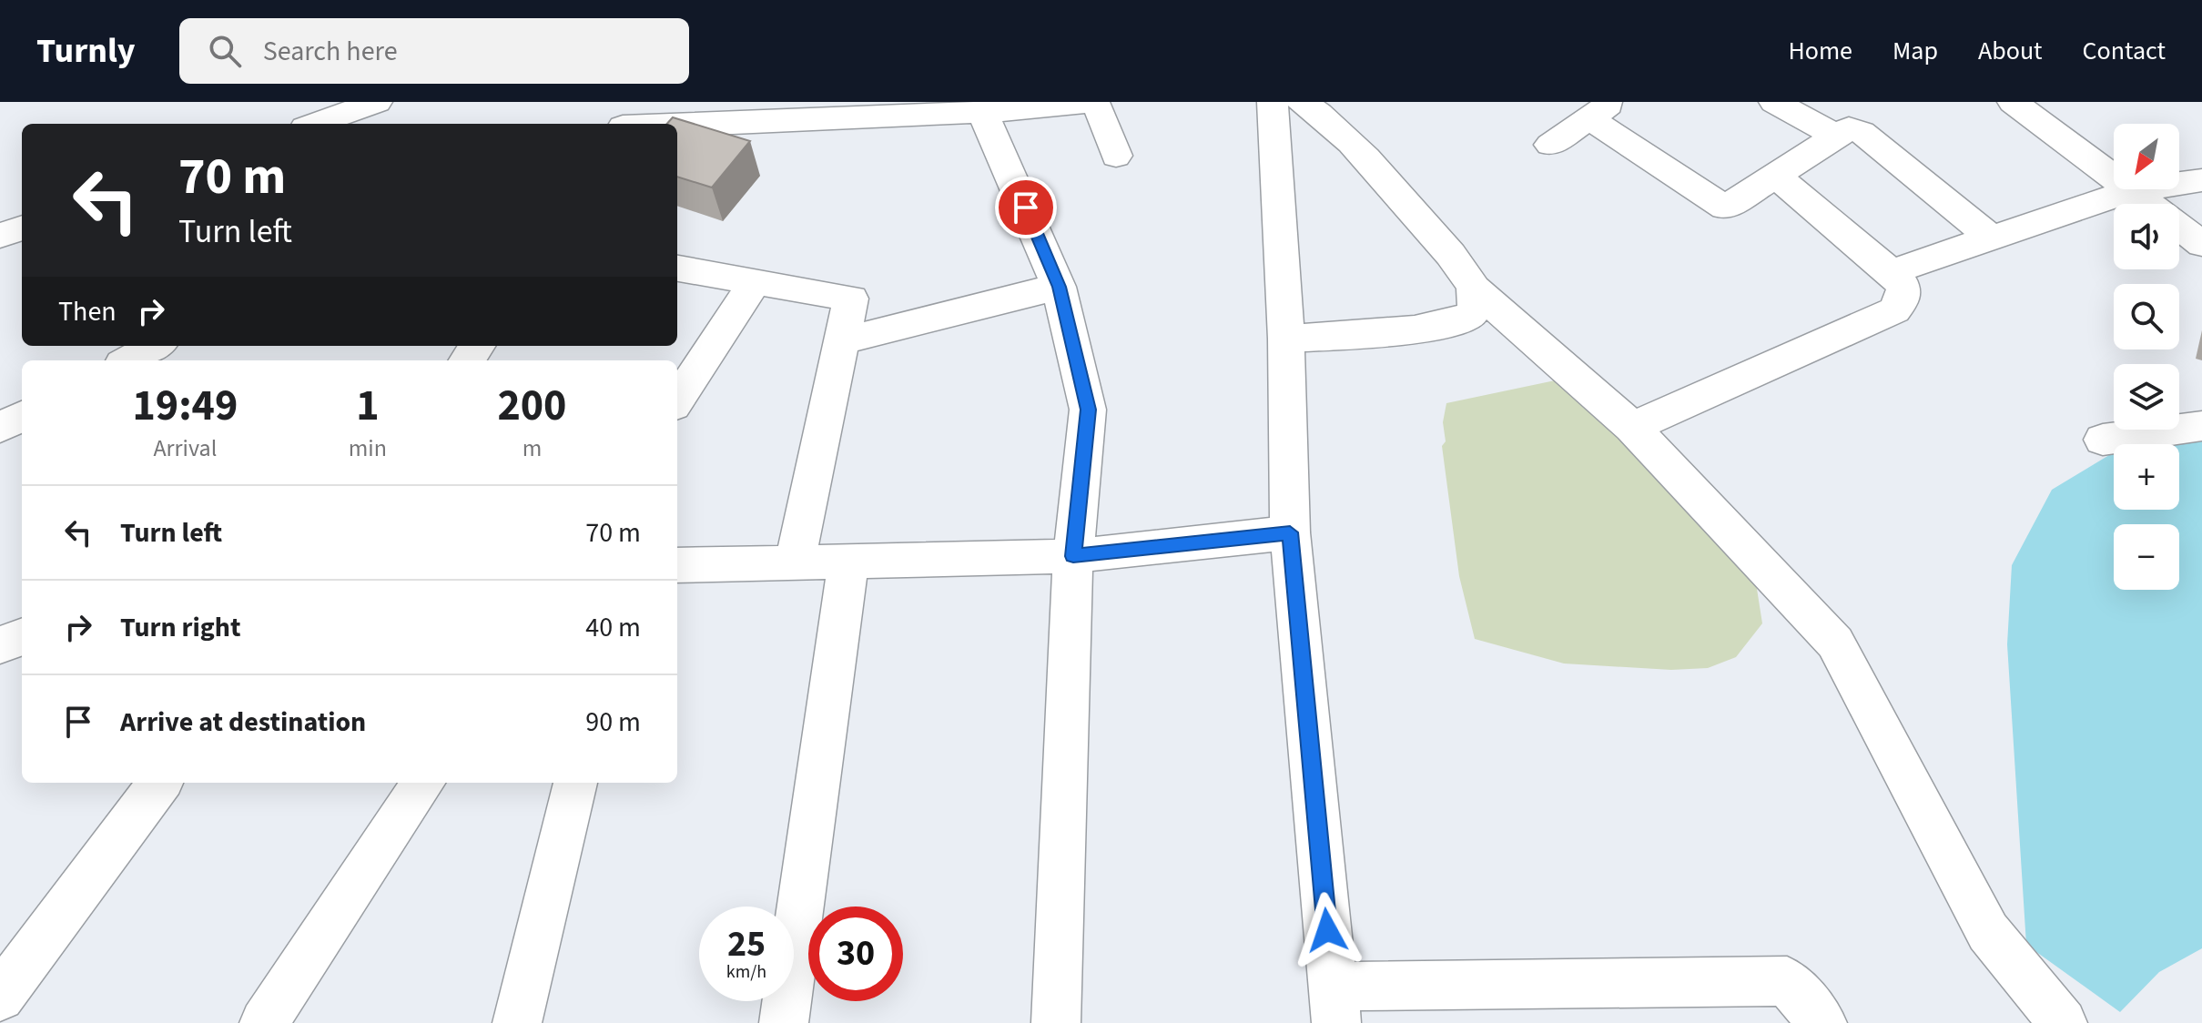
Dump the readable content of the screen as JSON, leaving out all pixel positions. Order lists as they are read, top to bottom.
{
  "north": "bottom left",
  "page": {
    "header": "Turnly",
    "search": "Search here",
    "nav": [
      "Home",
      "Map",
      "About",
      "Contact"
    ],
    "map_buttons": ["+", "−"],
    "turn": ["70 m", "Turn left"],
    "then": "Then",
    "eta": [
      "19:49",
      "Arrival",
      "1",
      "min",
      "200",
      "m"
    ],
    "list": [
      {
        "name": "Turn left",
        "value": "70 m"
      },
      {
        "name": "Turn right",
        "value": "40 m"
      },
      {
        "name": "Arrive at destination",
        "value": "90 m"
      }
    ],
    "speed": "25 km/h",
    "limit": "30"
  }
}
